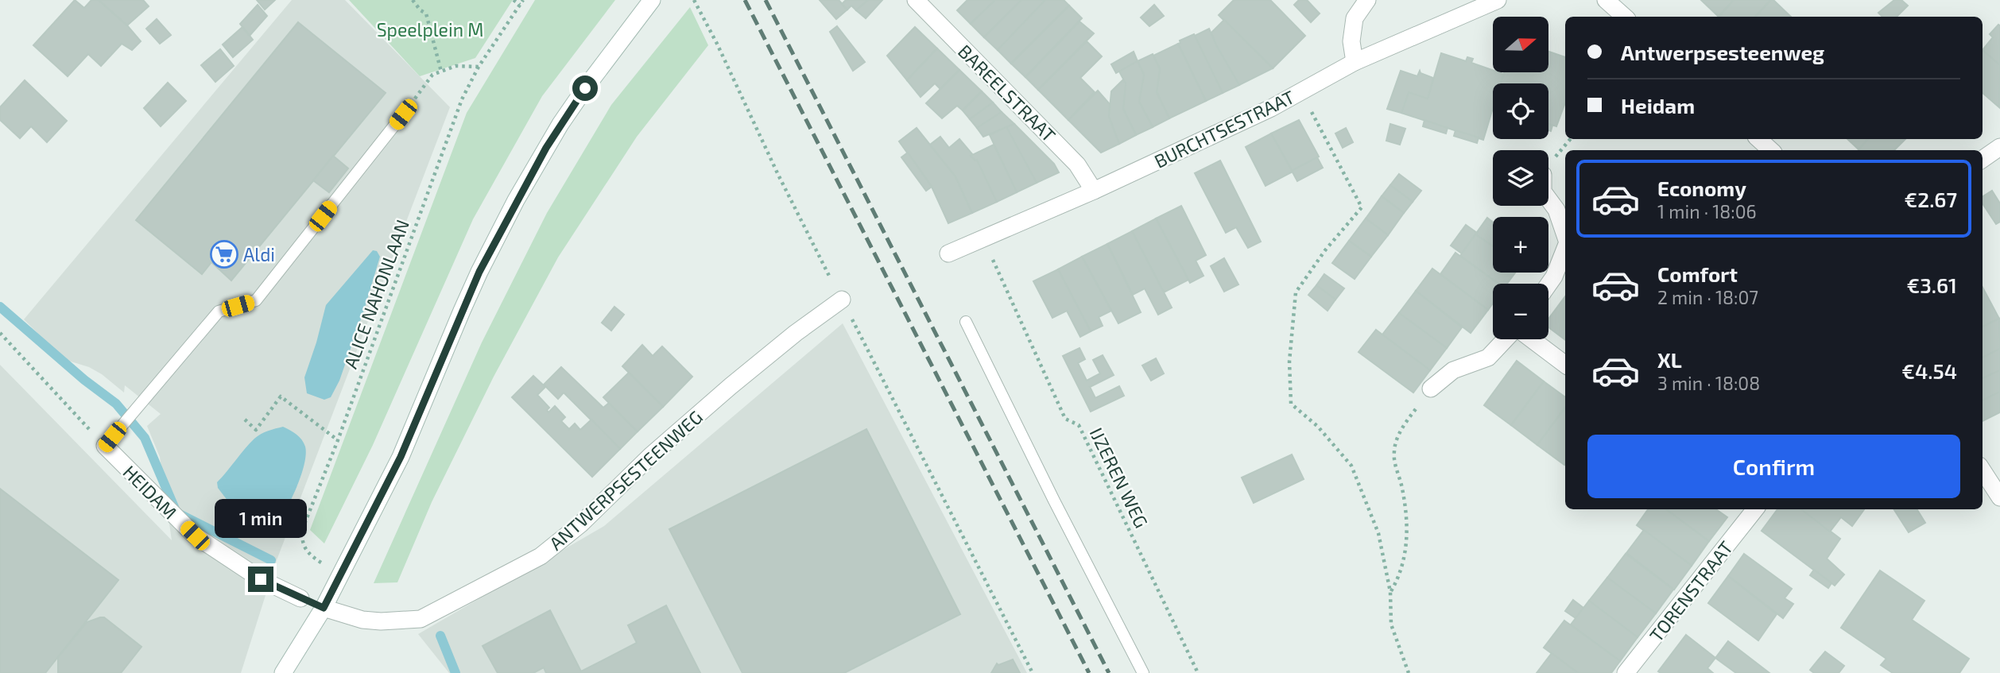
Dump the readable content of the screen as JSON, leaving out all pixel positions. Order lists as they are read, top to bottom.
{
  "streets": {
    "street": [
      "BAREELSTRAAT",
      "BURCHTSESTRAAT",
      "ANTWERPSESTEENWEG",
      "HEIDAM",
      "TORENSTRAAT"
    ],
    "path": ["ALICE NAHONLAAN", "IJZEREN WEG"]
  },
  "crossings": [
    ["BAREELSTRAAT", "BURCHTSESTRAAT"],
    ["BURCHTSESTRAAT", "IJZEREN WEG"],
    ["ALICE NAHONLAAN", "ANTWERPSESTEENWEG"],
    ["ALICE NAHONLAAN", "HEIDAM"],
    ["ANTWERPSESTEENWEG", "HEIDAM"]
  ],
  "parks": ["Speelplein M"],
  "places": {
    "supermarket": ["Aldi"]
  },
  "north": "right",
  "page": {
    "map_buttons": ["+", "−"],
    "banner": ["Antwerpsesteenweg", "Heidam"],
    "list": [
      {
        "name": "Economy",
        "note": "1 min · 18:06",
        "value": "€2.67"
      },
      {
        "name": "Comfort",
        "note": "2 min · 18:07",
        "value": "€3.61"
      },
      {
        "name": "XL",
        "note": "3 min · 18:08",
        "value": "€4.54"
      }
    ],
    "buttons": "Confirm",
    "bubble": "1 min"
  }
}
